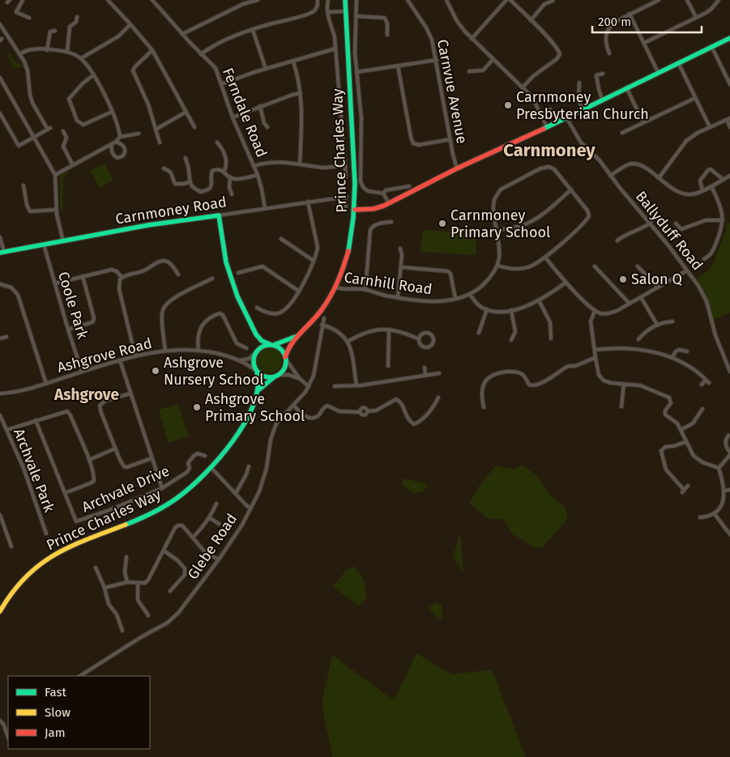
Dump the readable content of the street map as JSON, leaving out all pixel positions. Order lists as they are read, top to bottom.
{
  "streets": {
    "street": [
      "Carnvue Avenue",
      "Ferndale Road",
      "Prince Charles Way",
      "Carnmoney Road",
      "Ballyduff Road",
      "Carnhill Road",
      "Coole Park",
      "Ashgrove Road",
      "Archvale Park",
      "Archvale Drive",
      "Glebe Road"
    ]
  },
  "crossings": [
    ["Ferndale Road", "Carnmoney Road"],
    ["Prince Charles Way", "Carnhill Road"],
    ["Prince Charles Way", "Ashgrove Road"],
    ["Carnmoney Road", "Coole Park"],
    ["Coole Park", "Ashgrove Road"]
  ],
  "districts": ["Carnmoney", "Ashgrove"],
  "places": [
    "Carnmoney Presbyterian Church",
    "Carnmoney Primary School",
    "Salon Q",
    "Ashgrove Nursery School",
    "Ashgrove Primary School"
  ],
  "legend": ["Fast", "Slow", "Jam"],
  "scale_bar": "200 m"
}
